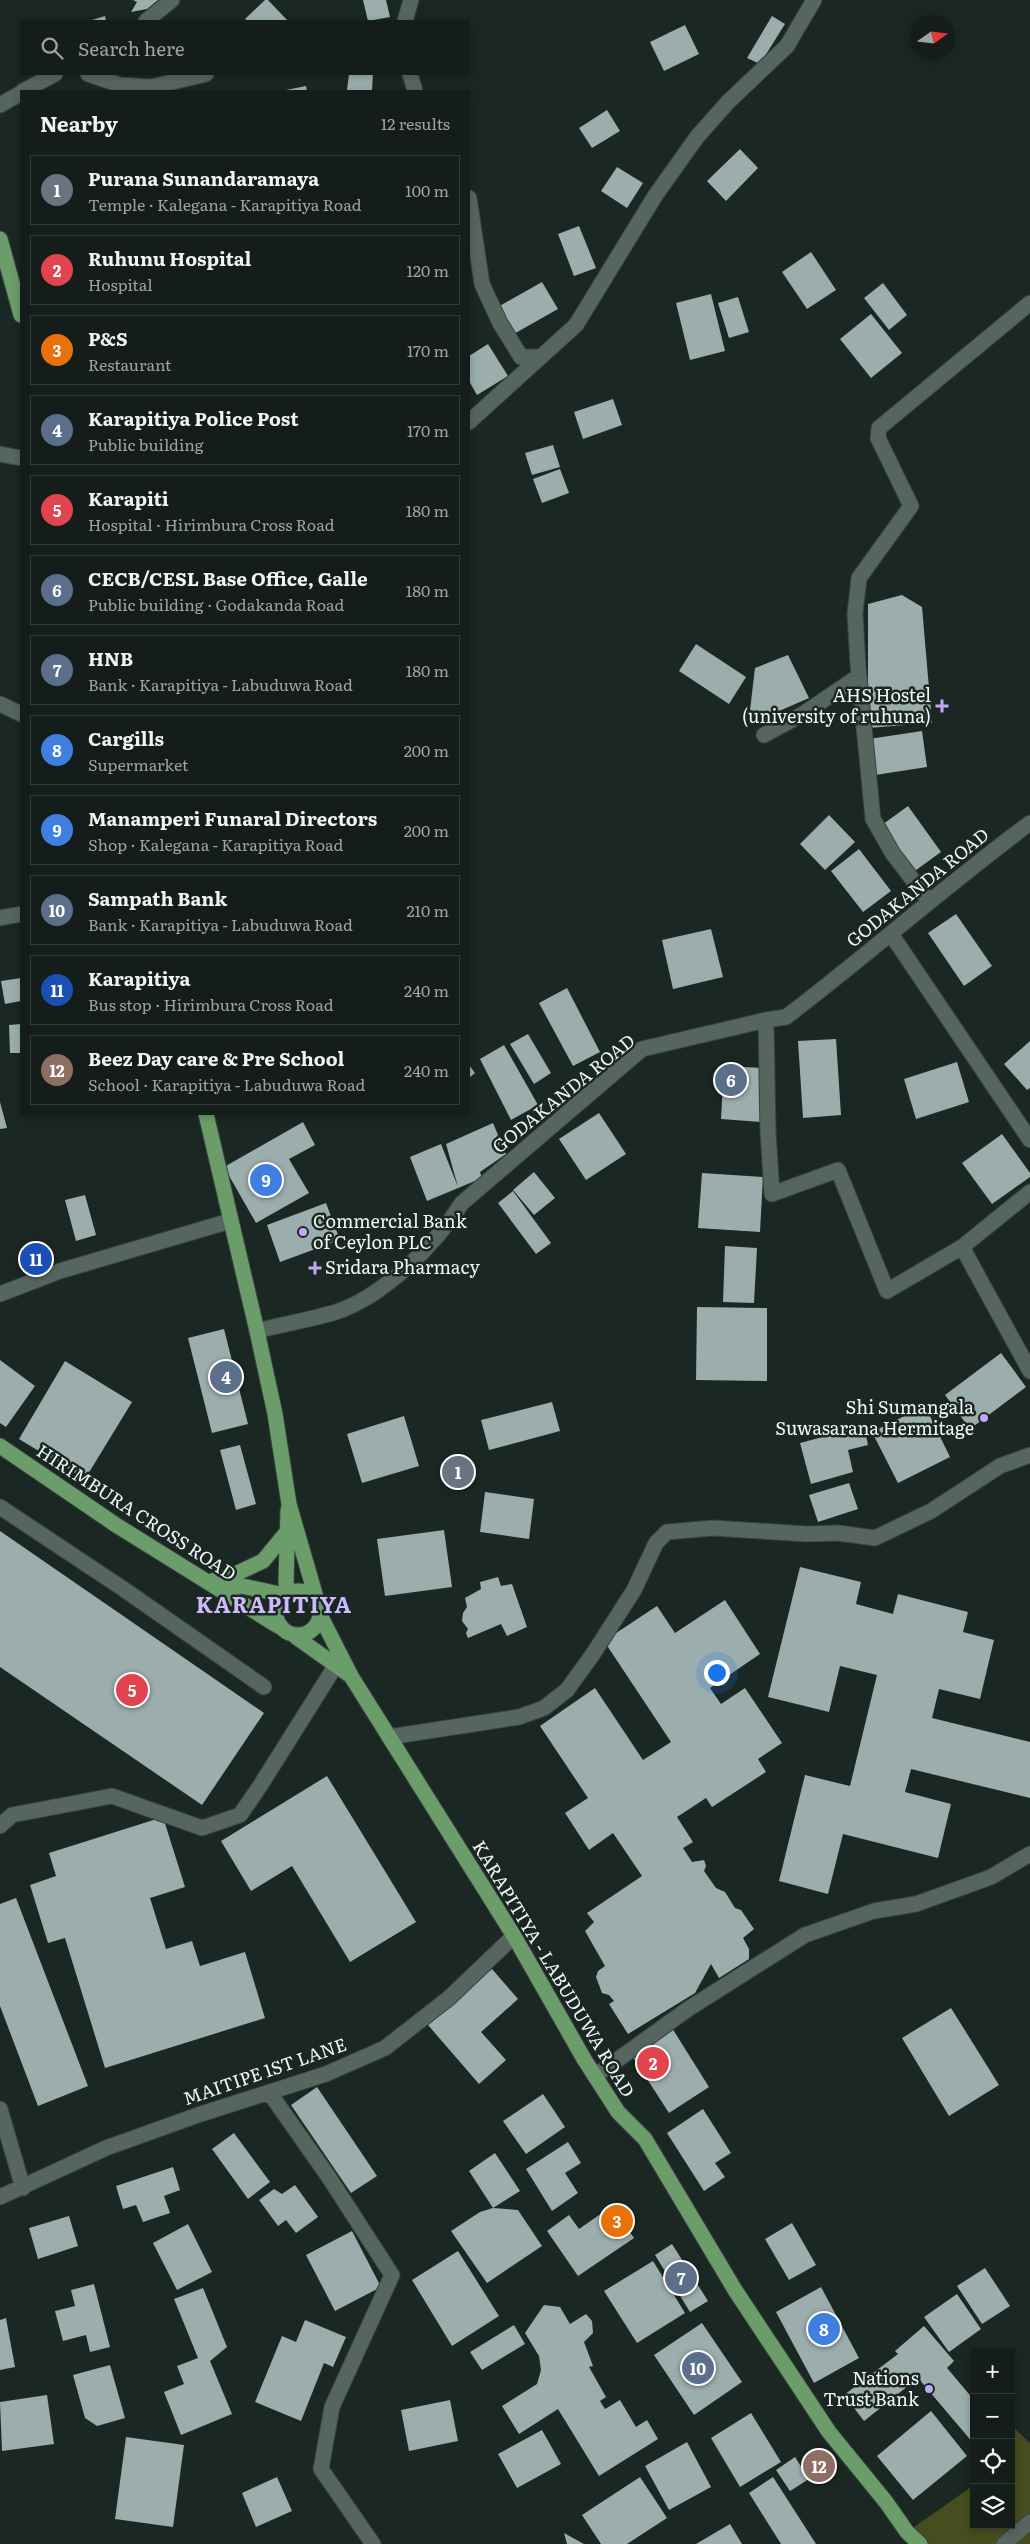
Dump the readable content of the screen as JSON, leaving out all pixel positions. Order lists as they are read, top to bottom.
{
  "streets": {
    "main road": ["HIRIMBURA CROSS ROAD", "KARAPITIYA - LABUDUWA ROAD"],
    "street": ["GODAKANDA ROAD", "MAITIPE 1ST LANE"]
  },
  "crossings": [
    ["HIRIMBURA CROSS ROAD", "KARAPITIYA - LABUDUWA ROAD"],
    ["KARAPITIYA - LABUDUWA ROAD", "MAITIPE 1ST LANE"]
  ],
  "districts": ["KARAPITIYA"],
  "places": {
    "health": ["AHS Hostel (university of ruhuna)", "Sridara Pharmacy"],
    "other": ["Commercial Bank of Ceylon PLC", "Shi Sumangala Suwasarana Hermitage", "Nations Trust Bank"]
  },
  "north": "right",
  "page": {
    "search": "Search here",
    "heading": ["Nearby", "12 results"],
    "list": [
      {
        "mark": "1",
        "name": "Purana Sunandaramaya",
        "note": "Temple · Kalegana - Karapitiya Road",
        "value": "100 m"
      },
      {
        "mark": "2",
        "name": "Ruhunu Hospital",
        "note": "Hospital",
        "value": "120 m"
      },
      {
        "mark": "3",
        "name": "P&S",
        "note": "Restaurant",
        "value": "170 m"
      },
      {
        "mark": "4",
        "name": "Karapitiya Police Post",
        "note": "Public building",
        "value": "170 m"
      },
      {
        "mark": "5",
        "name": "Karapiti",
        "note": "Hospital · Hirimbura Cross Road",
        "value": "180 m"
      },
      {
        "mark": "6",
        "name": "CECB/CESL Base Office, Galle",
        "note": "Public building · Godakanda Road",
        "value": "180 m"
      },
      {
        "mark": "7",
        "name": "HNB",
        "note": "Bank · Karapitiya - Labuduwa Road",
        "value": "180 m"
      },
      {
        "mark": "8",
        "name": "Cargills",
        "note": "Supermarket",
        "value": "200 m"
      },
      {
        "mark": "9",
        "name": "Manamperi Funaral Directors",
        "note": "Shop · Kalegana - Karapitiya Road",
        "value": "200 m"
      },
      {
        "mark": "10",
        "name": "Sampath Bank",
        "note": "Bank · Karapitiya - Labuduwa Road",
        "value": "210 m"
      },
      {
        "mark": "11",
        "name": "Karapitiya",
        "note": "Bus stop · Hirimbura Cross Road",
        "value": "240 m"
      },
      {
        "mark": "12",
        "name": "Beez Day care & Pre School",
        "note": "School · Karapitiya - Labuduwa Road",
        "value": "240 m"
      }
    ],
    "pins": [
      "6",
      "9",
      "11",
      "4",
      "1",
      "5",
      "2",
      "3",
      "7",
      "8",
      "10",
      "12"
    ],
    "map_buttons": ["+", "−"]
  }
}
